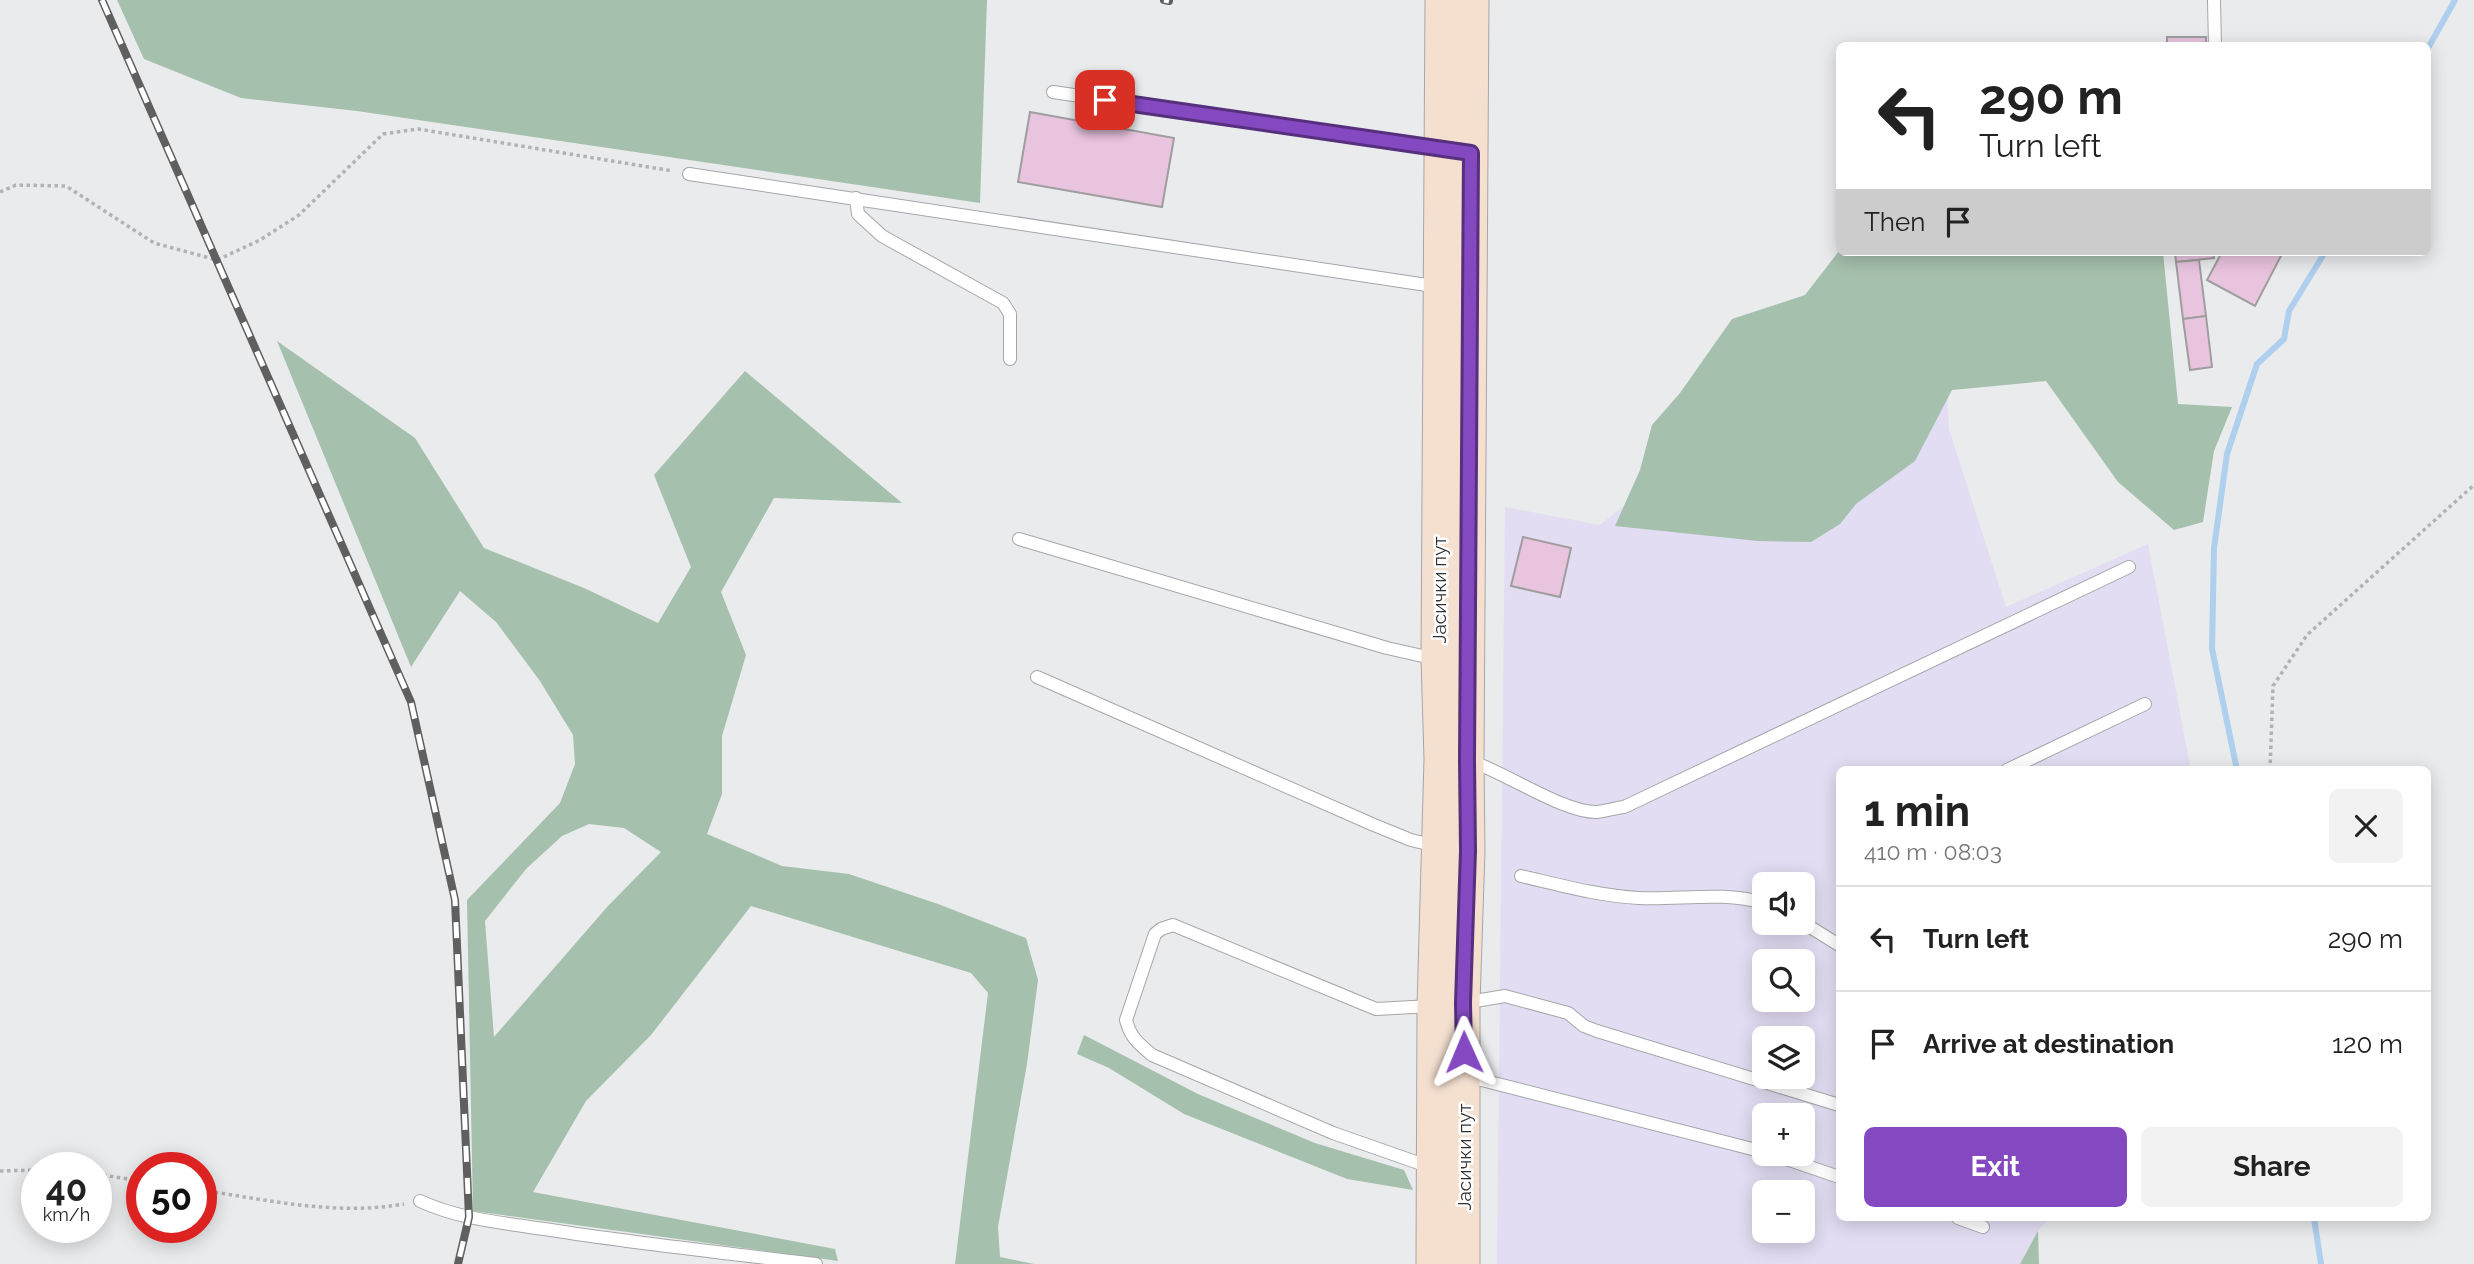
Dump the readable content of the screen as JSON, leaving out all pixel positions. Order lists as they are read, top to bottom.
{
  "streets": {
    "main road": ["Јасички пут"]
  },
  "page": {
    "turn": ["290 m", "Turn left"],
    "then": "Then",
    "heading": ["1 min", "410 m · 08:03"],
    "map_buttons": ["+", "−"],
    "list": [
      {
        "name": "Turn left",
        "value": "290 m"
      },
      {
        "name": "Arrive at destination",
        "value": "120 m"
      }
    ],
    "buttons": ["Exit", "Share"],
    "speed": "40 km/h",
    "limit": "50"
  }
}
